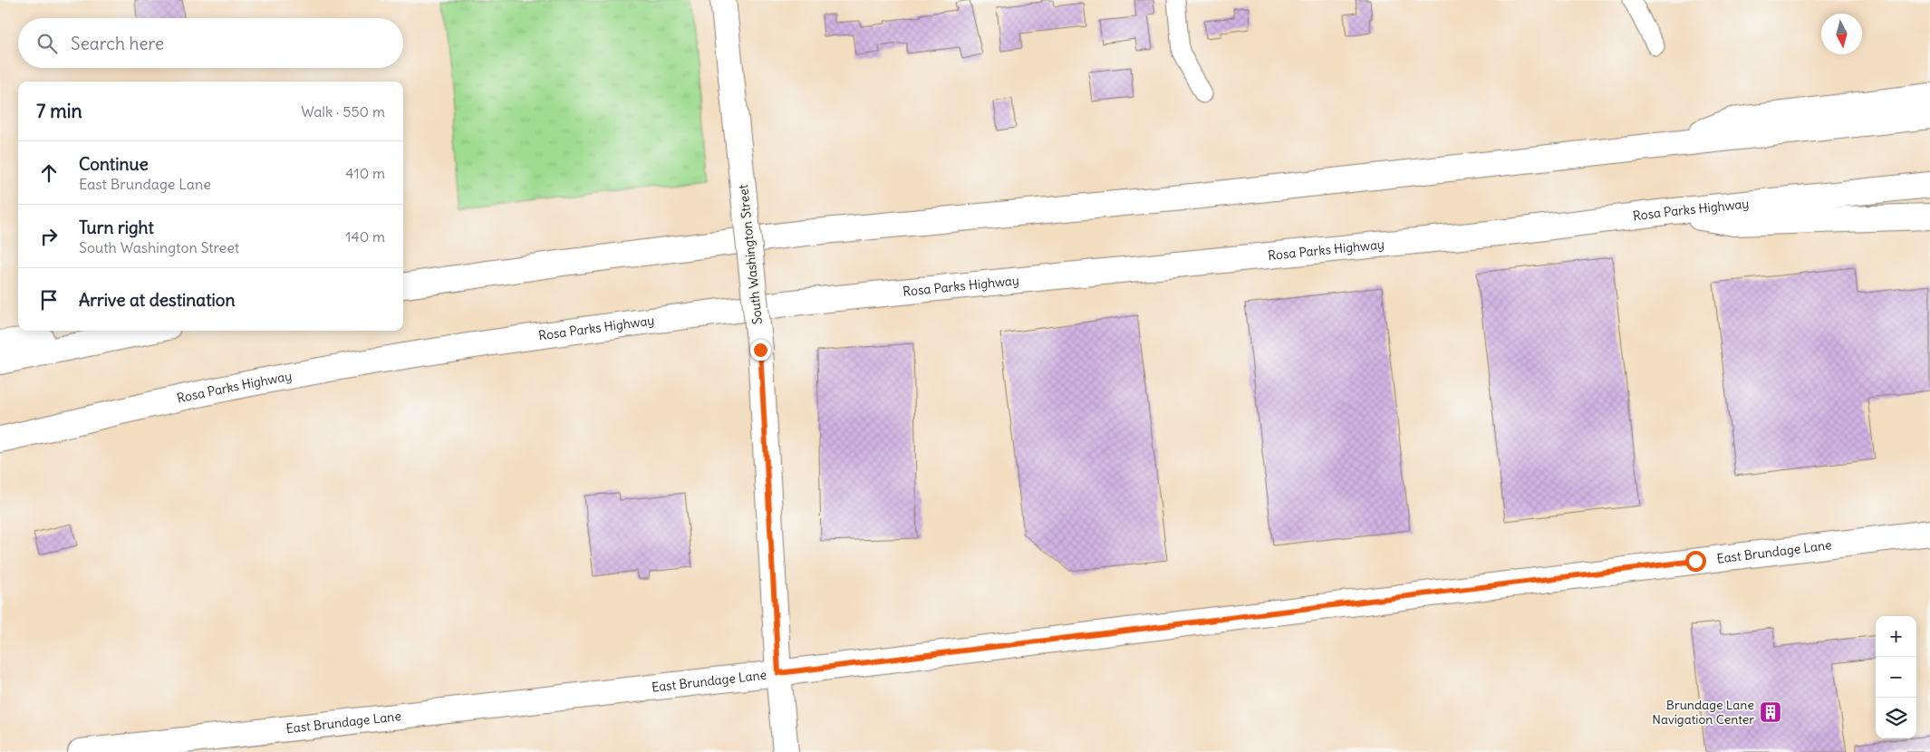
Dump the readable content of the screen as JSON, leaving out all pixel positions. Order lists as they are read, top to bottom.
{
  "streets": {
    "main road": ["Rosa Parks Highway", "South Washington Street", "East Brundage Lane"]
  },
  "crossings": [
    ["South Washington Street", "East Brundage Lane"]
  ],
  "places": {
    "building": ["Brundage Lane Navigation Center"]
  },
  "north": "bottom",
  "page": {
    "search": "Search here",
    "heading": ["7 min", "Walk · 550 m"],
    "list": [
      ["Continue", "East Brundage Lane", "410 m"],
      ["Turn right", "South Washington Street", "140 m"],
      "Arrive at destination"
    ],
    "map_buttons": ["+", "−"]
  }
}
